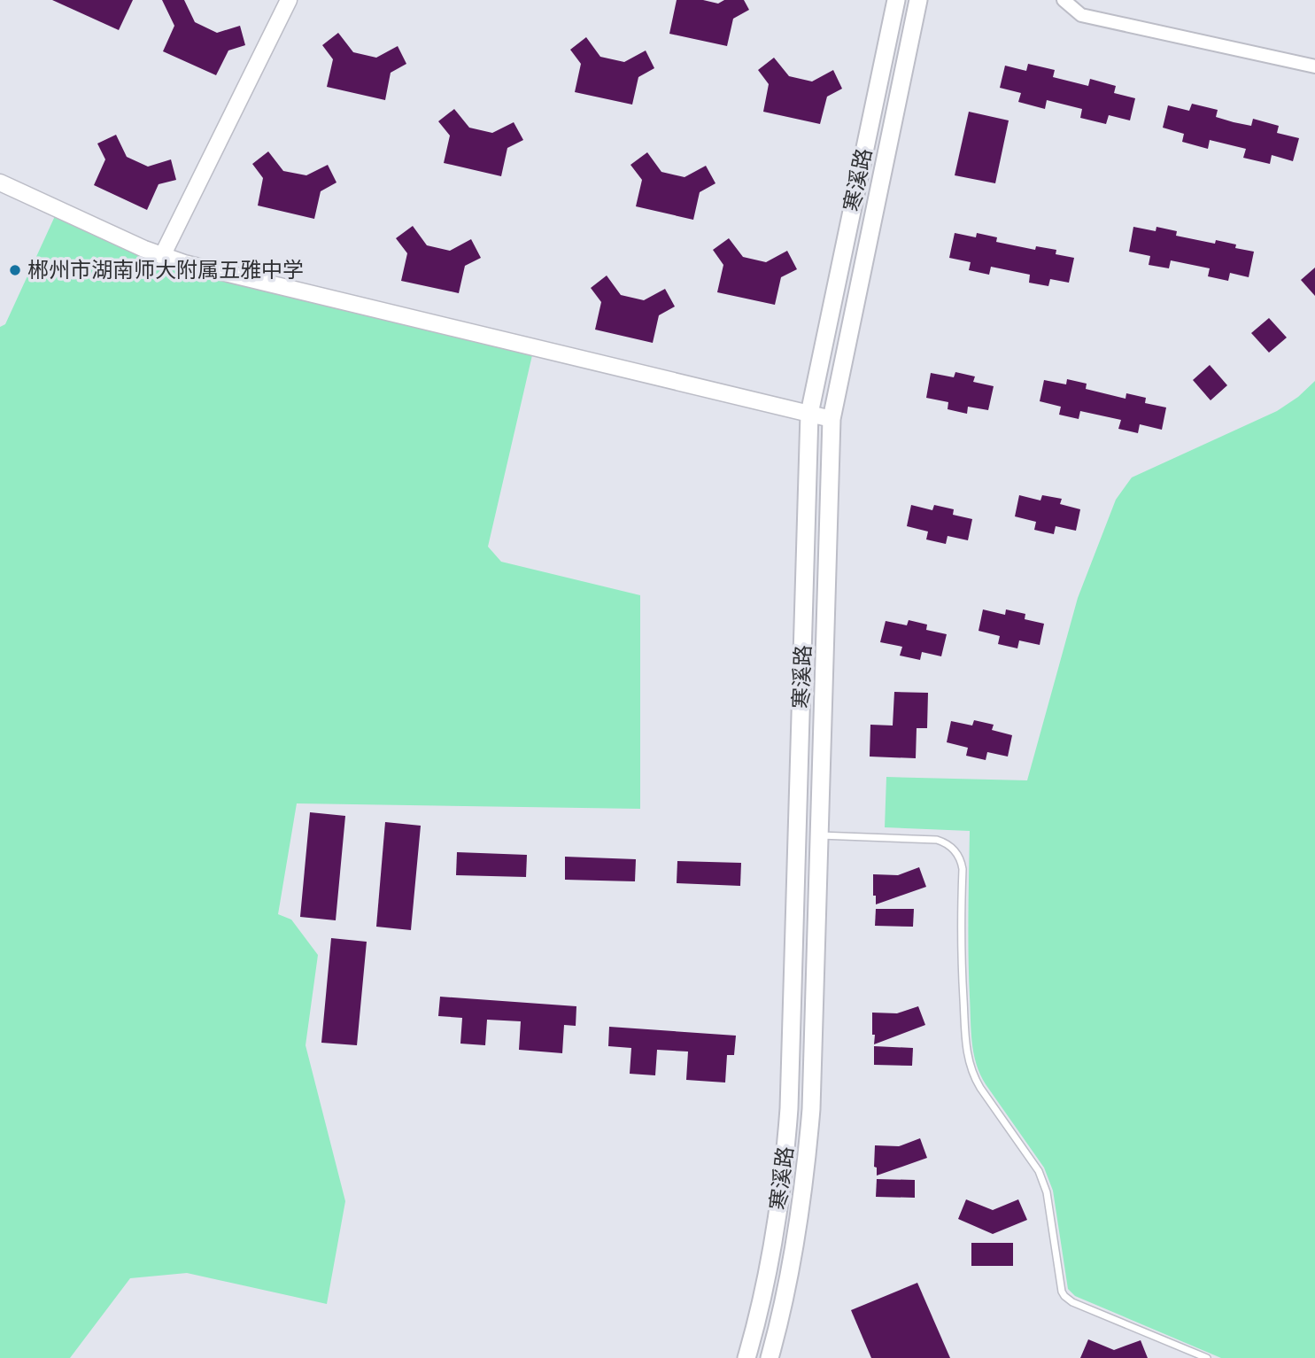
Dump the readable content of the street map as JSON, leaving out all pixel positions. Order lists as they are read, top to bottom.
{
  "streets": {
    "main road": ["寒溪路"]
  },
  "places": ["郴州市湖南师大附属五雅中学"]
}
